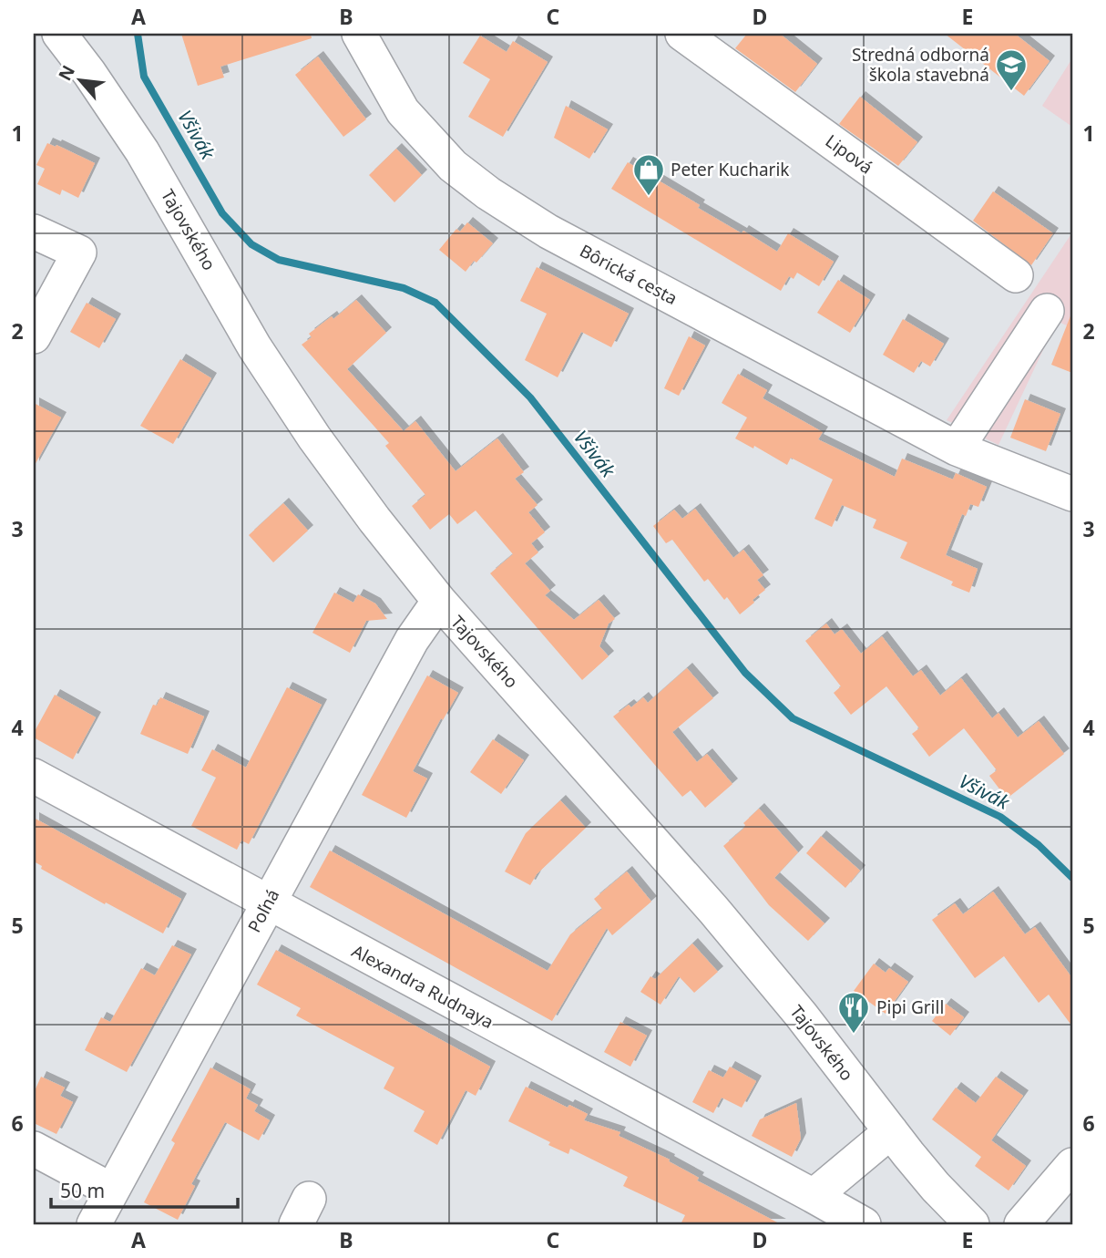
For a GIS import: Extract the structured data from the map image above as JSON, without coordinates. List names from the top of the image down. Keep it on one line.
{"streets":{"street":["Lipová","Tajovského","Bôrická cesta","Poľná","Alexandra Rudnaya"]},"crossings":[["Tajovského","Poľná"],["Poľná","Alexandra Rudnaya"]],"water":["Všivák"],"places":{"school or university":["Stredná odborná škola stavebná"],"shop":["Peter Kucharik"],"restaurant":["Pipi Grill"]},"scale_bar":"50 m","north":"top left","grid":{"columns":["A","B","C","D","E"],"rows":["1","2","3","4","5","6"]}}
